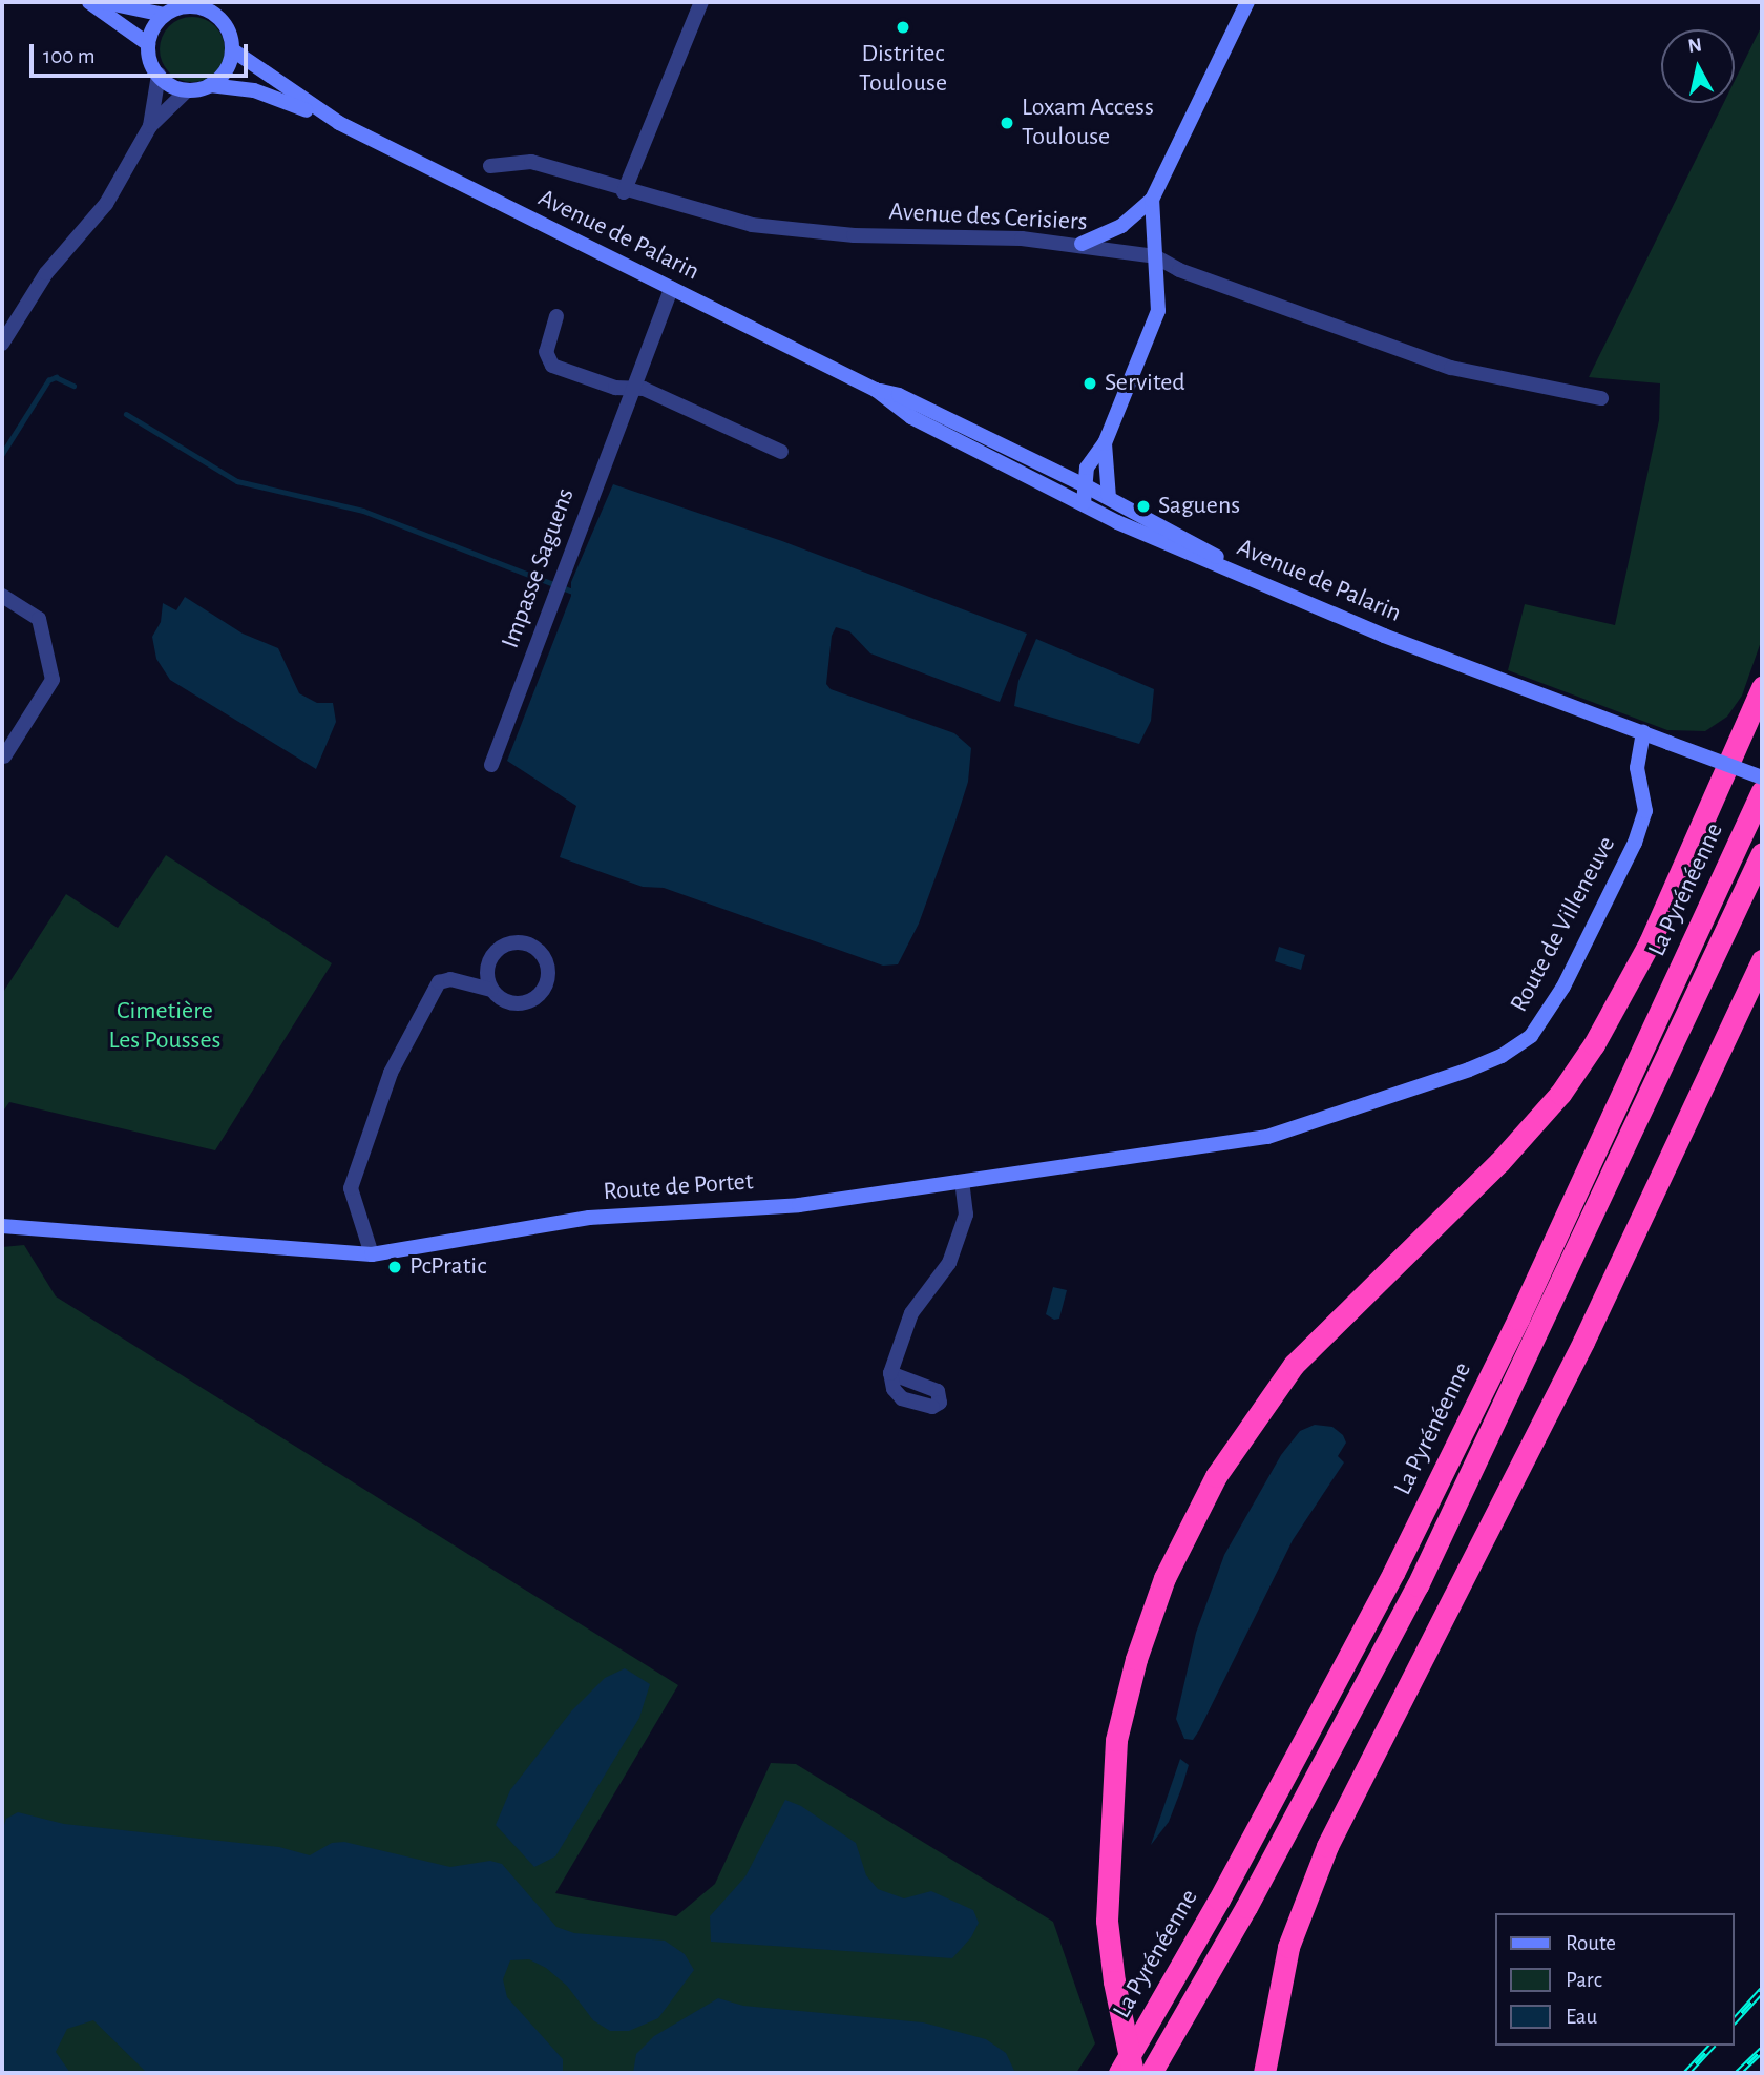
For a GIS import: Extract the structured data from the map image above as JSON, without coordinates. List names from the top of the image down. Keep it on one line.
{"streets":{"highway":["La Pyrénéenne"],"main road":["Avenue de Palarin","Route de Villeneuve","Route de Portet"],"street":["Avenue des Cerisiers","Impasse Saguens"]},"crossings":[["Avenue de Palarin","Impasse Saguens"],["Avenue de Palarin","Route de Villeneuve"],["Route de Villeneuve","Route de Portet"]],"parks":["Cimetière Les Pousses"],"places":["Distritec Toulouse","Loxam Access Toulouse","Servited","Saguens","PcPratic"],"legend":["Route","Parc","Eau"],"scale_bar":"100 m","north":"top"}
